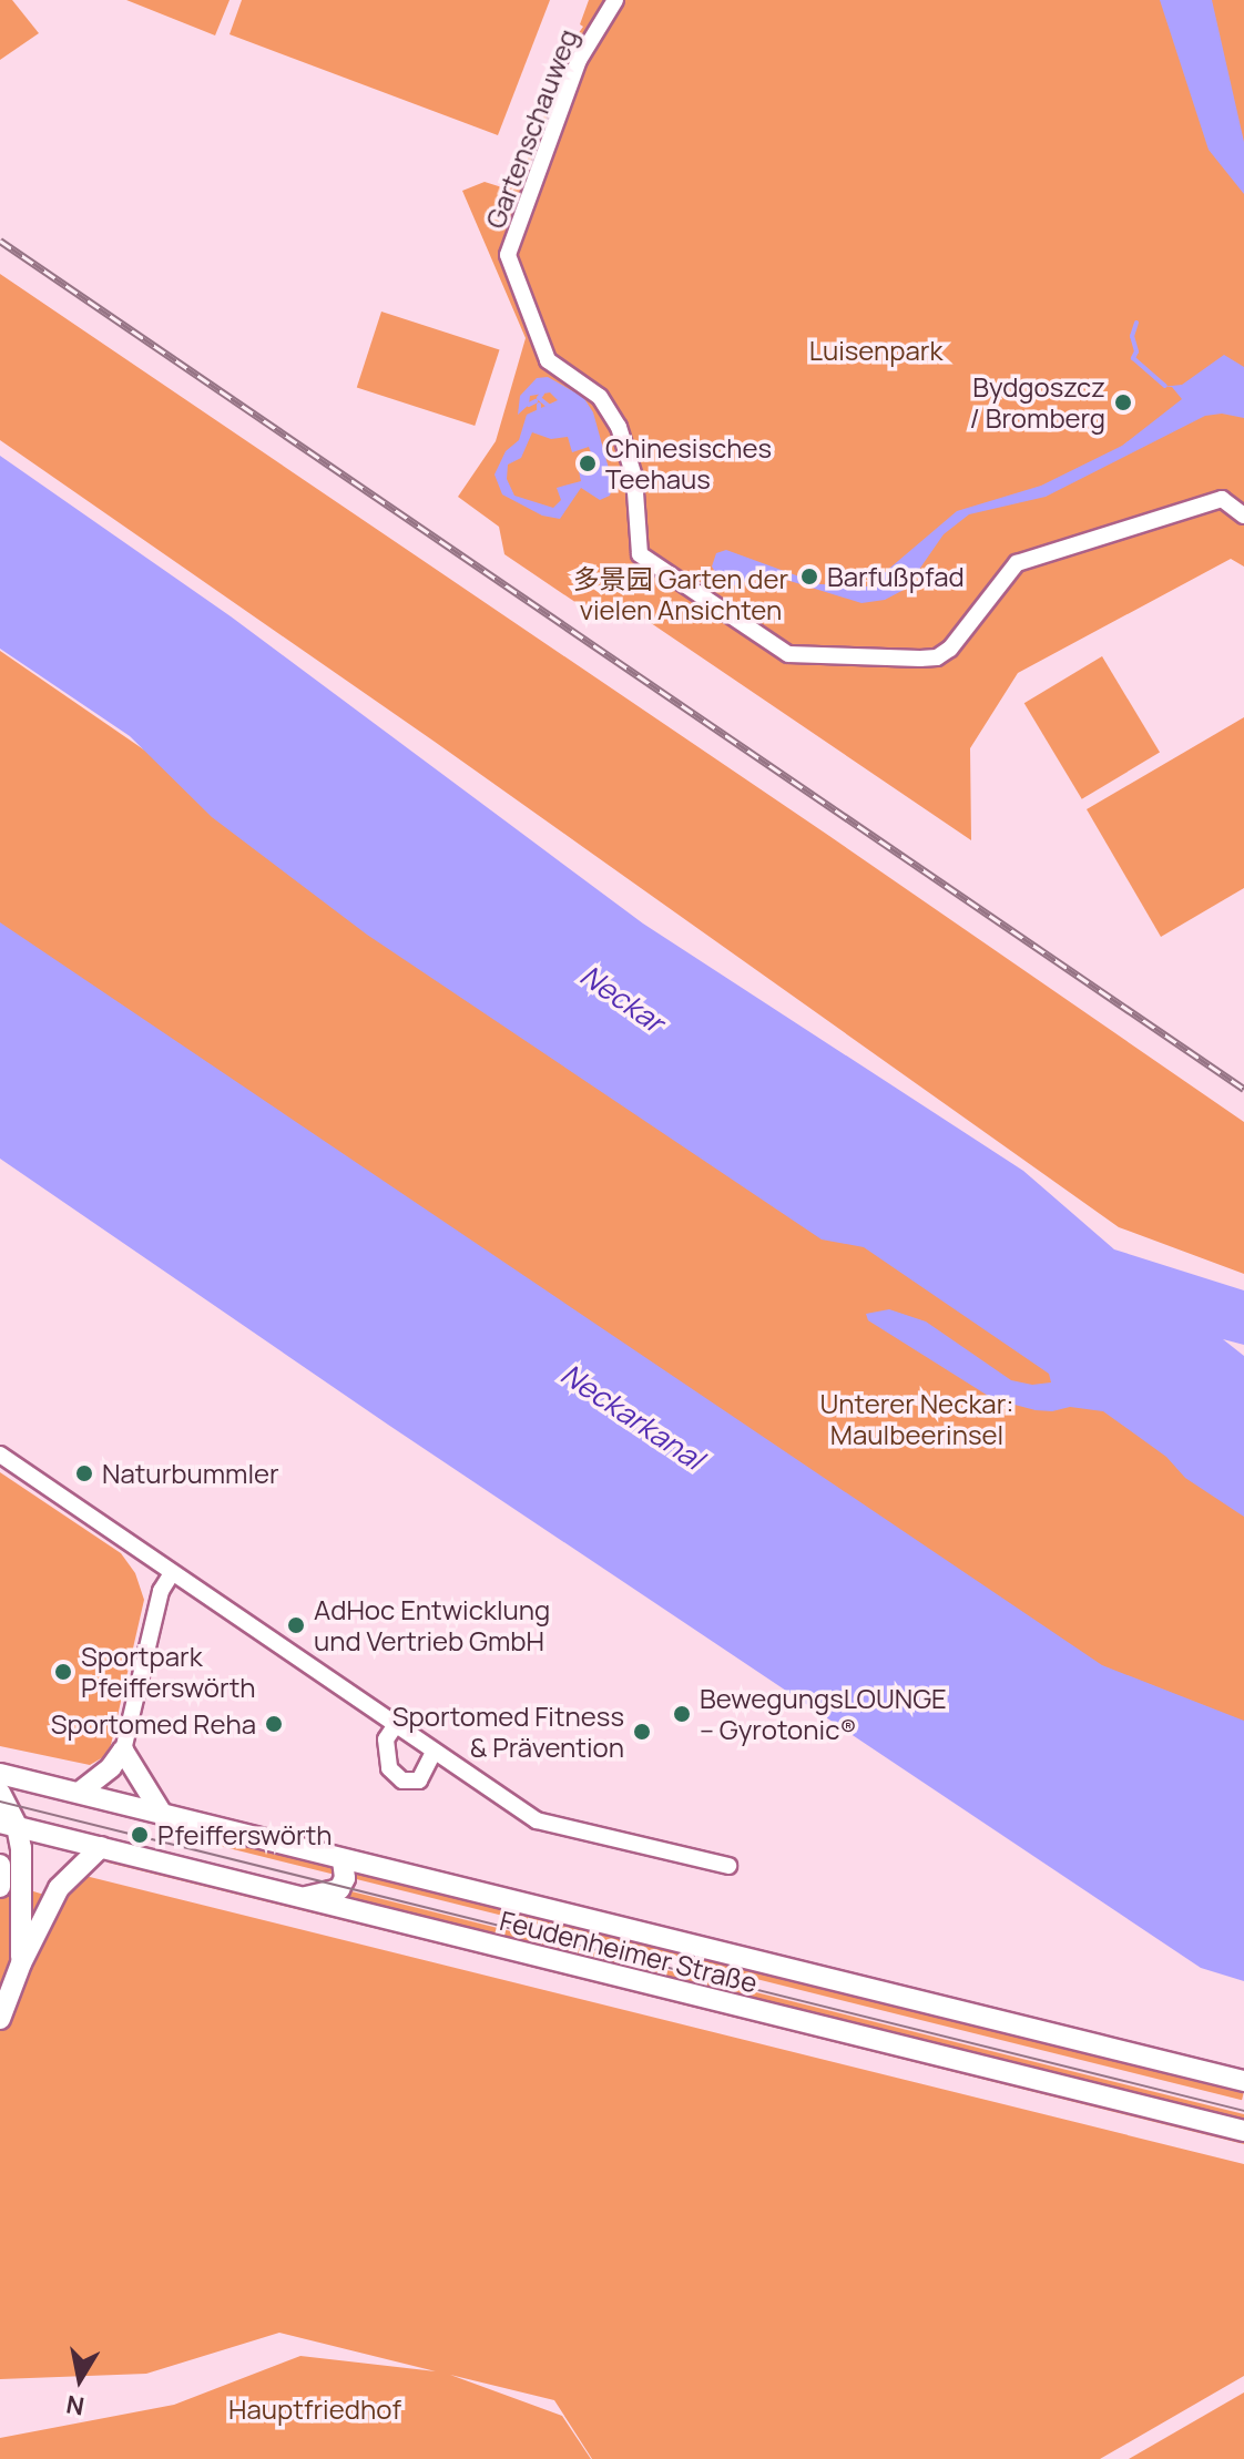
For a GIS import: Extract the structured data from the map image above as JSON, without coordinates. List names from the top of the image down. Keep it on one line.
{"streets":{"main road":["Feudenheimer Straße"],"street":["Gartenschauweg"]},"water":["Neckar","Neckarkanal"],"parks":["Luisenpark","多景园 Garten der vielen Ansichten","Unterer Neckar: Maulbeerinsel","Hauptfriedhof"],"places":["Bydgoszcz / Bromberg","Chinesisches Teehaus","Barfußpfad","Naturbummler","AdHoc Entwicklung und Vertrieb GmbH","Sportpark Pfeifferswörth","BewegungsLOUNGE – Gyrotonic®","Sportomed Reha","Sportomed Fitness & Prävention","Pfeifferswörth"],"north":"bottom"}
